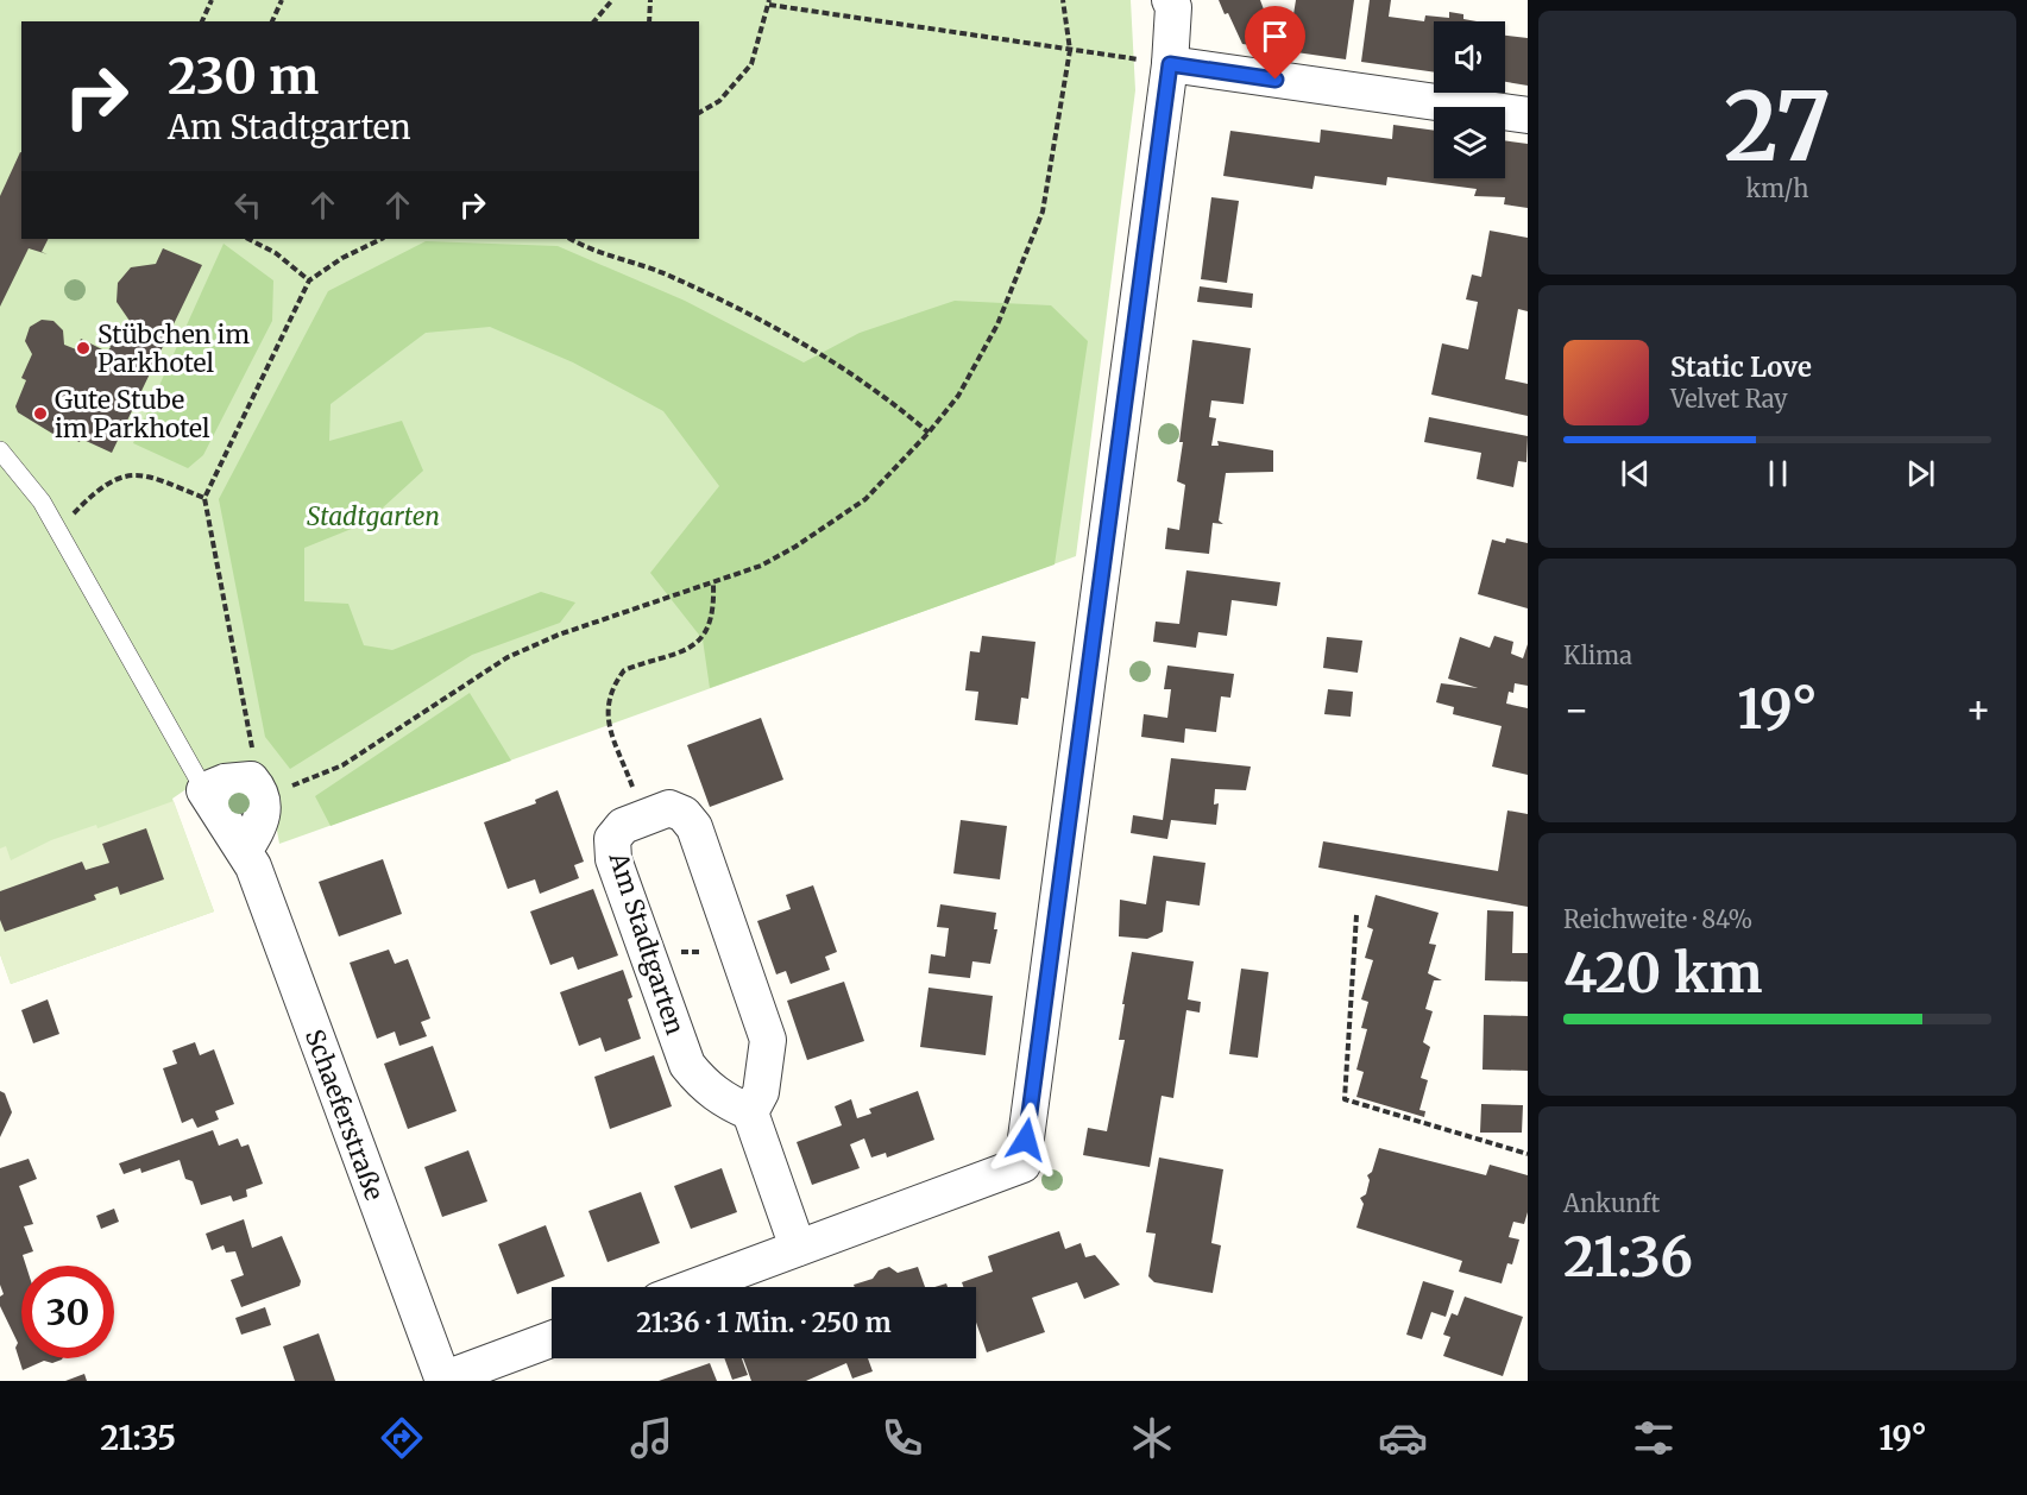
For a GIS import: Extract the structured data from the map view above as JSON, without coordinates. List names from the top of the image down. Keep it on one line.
{"streets":{"street":["Am Stadtgarten","Schaeferstraße"]},"parks":["Stadtgarten"],"places":["Stübchen im Parkhotel","Gute Stube im Parkhotel"],"page":{"tile":[["27","km/h"],"Klima",["Reichweite · 84%","420 km"],["Ankunft","21:36"]],"turn":["230 m","Am Stadtgarten"],"song":["Static Love","Velvet Ray"],"heat":["−","19°","+"],"limit":"30","trip":"21:36 · 1 Min. · 250 m","tabs":["21:35","19°"]}}
